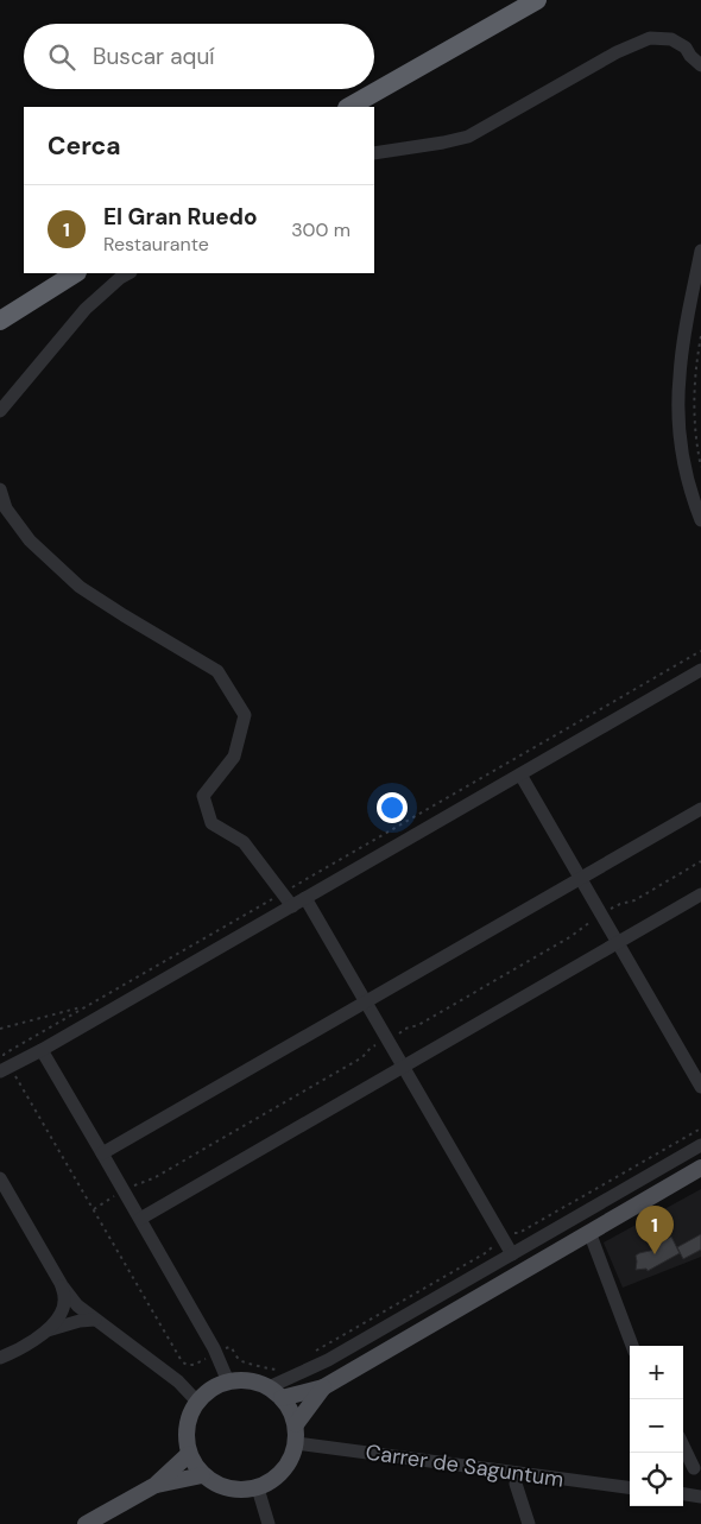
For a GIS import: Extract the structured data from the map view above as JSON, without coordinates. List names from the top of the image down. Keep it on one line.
{"streets":{"street":["Carrer de Saguntum"]},"page":{"search":"Buscar aquí","heading":"Cerca","list":[{"mark":"1","name":"El Gran Ruedo","note":"Restaurante","value":"300 m"}],"pins":"1","map_buttons":["+","−"]}}
